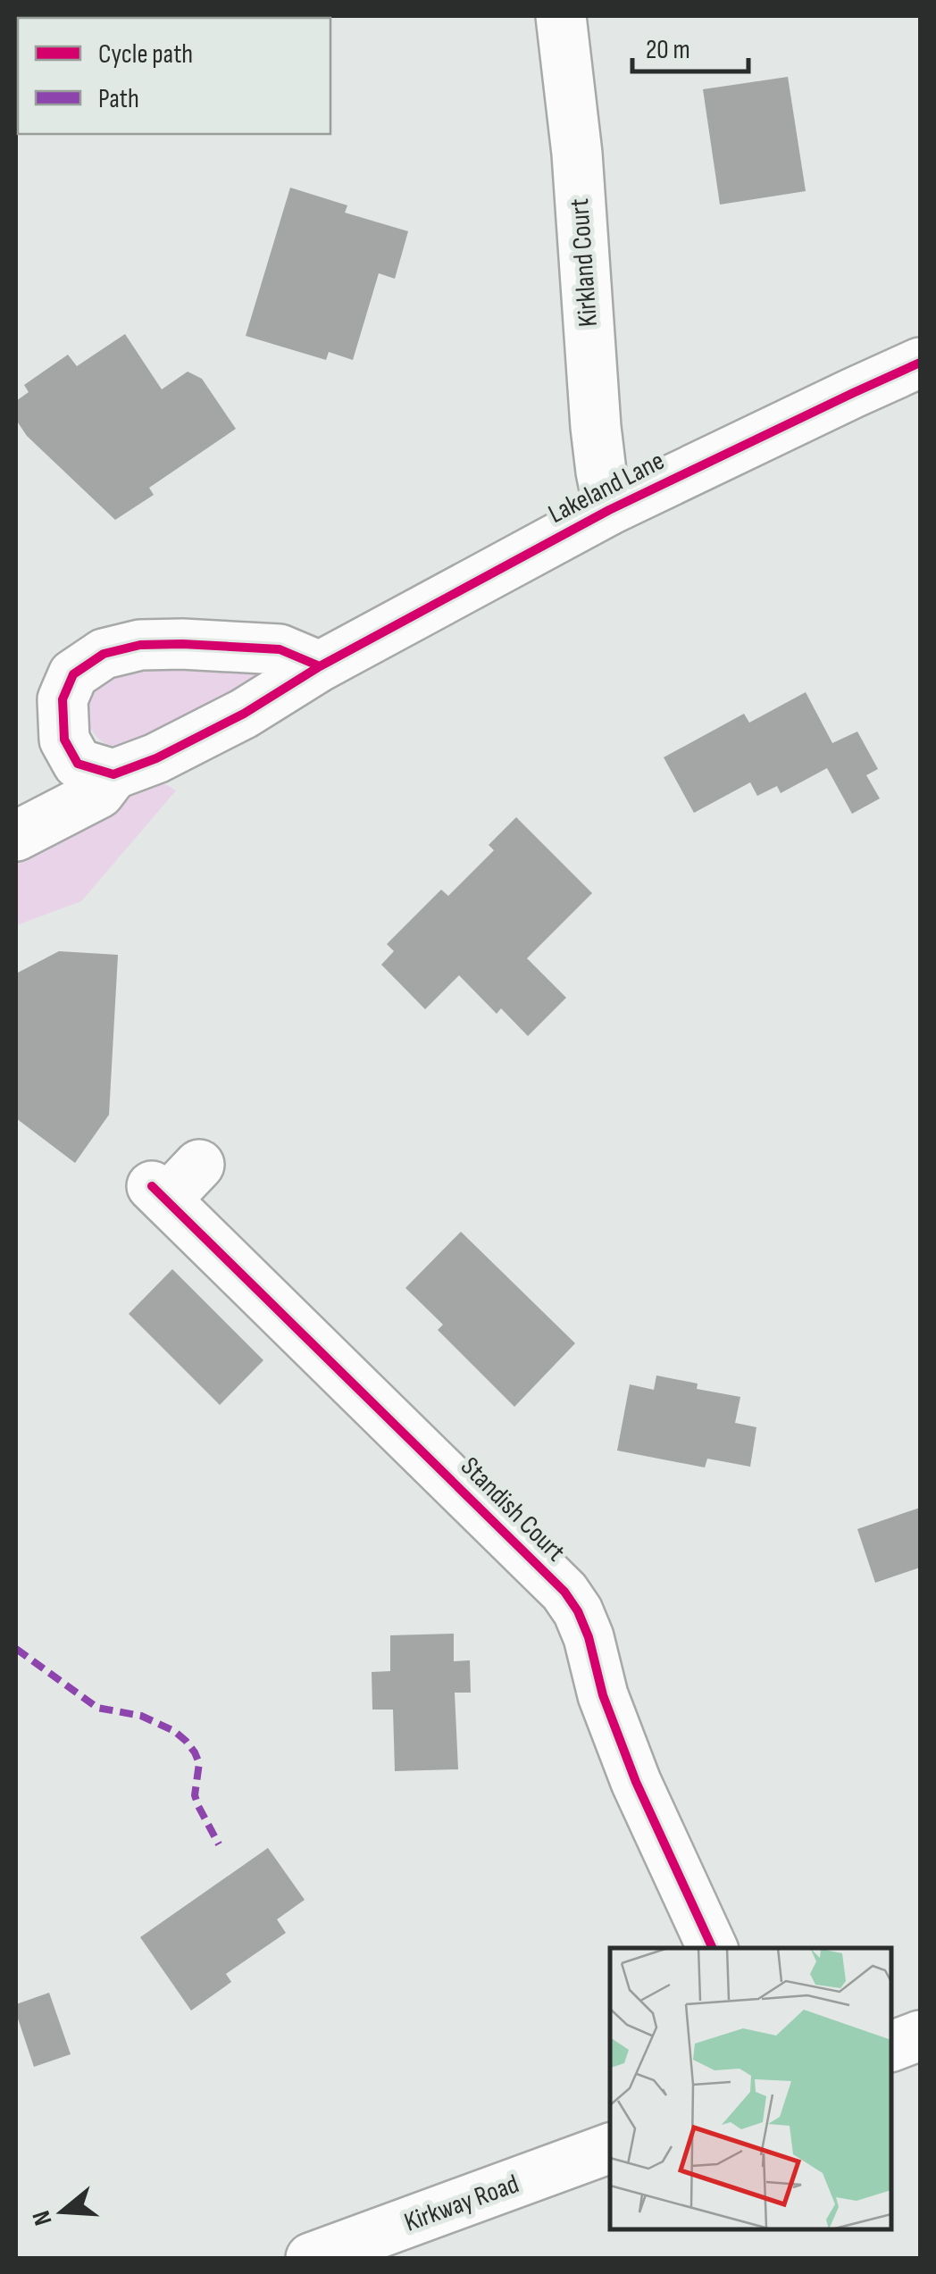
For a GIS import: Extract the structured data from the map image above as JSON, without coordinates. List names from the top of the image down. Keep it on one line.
{"streets":{"street":["Kirkland Court","Lakeland Lane","Standish Court","Kirkway Road"]},"crossings":[["Kirkland Court","Lakeland Lane"]],"legend":["Cycle path","Path"],"scale_bar":"20 m","north":"left"}
